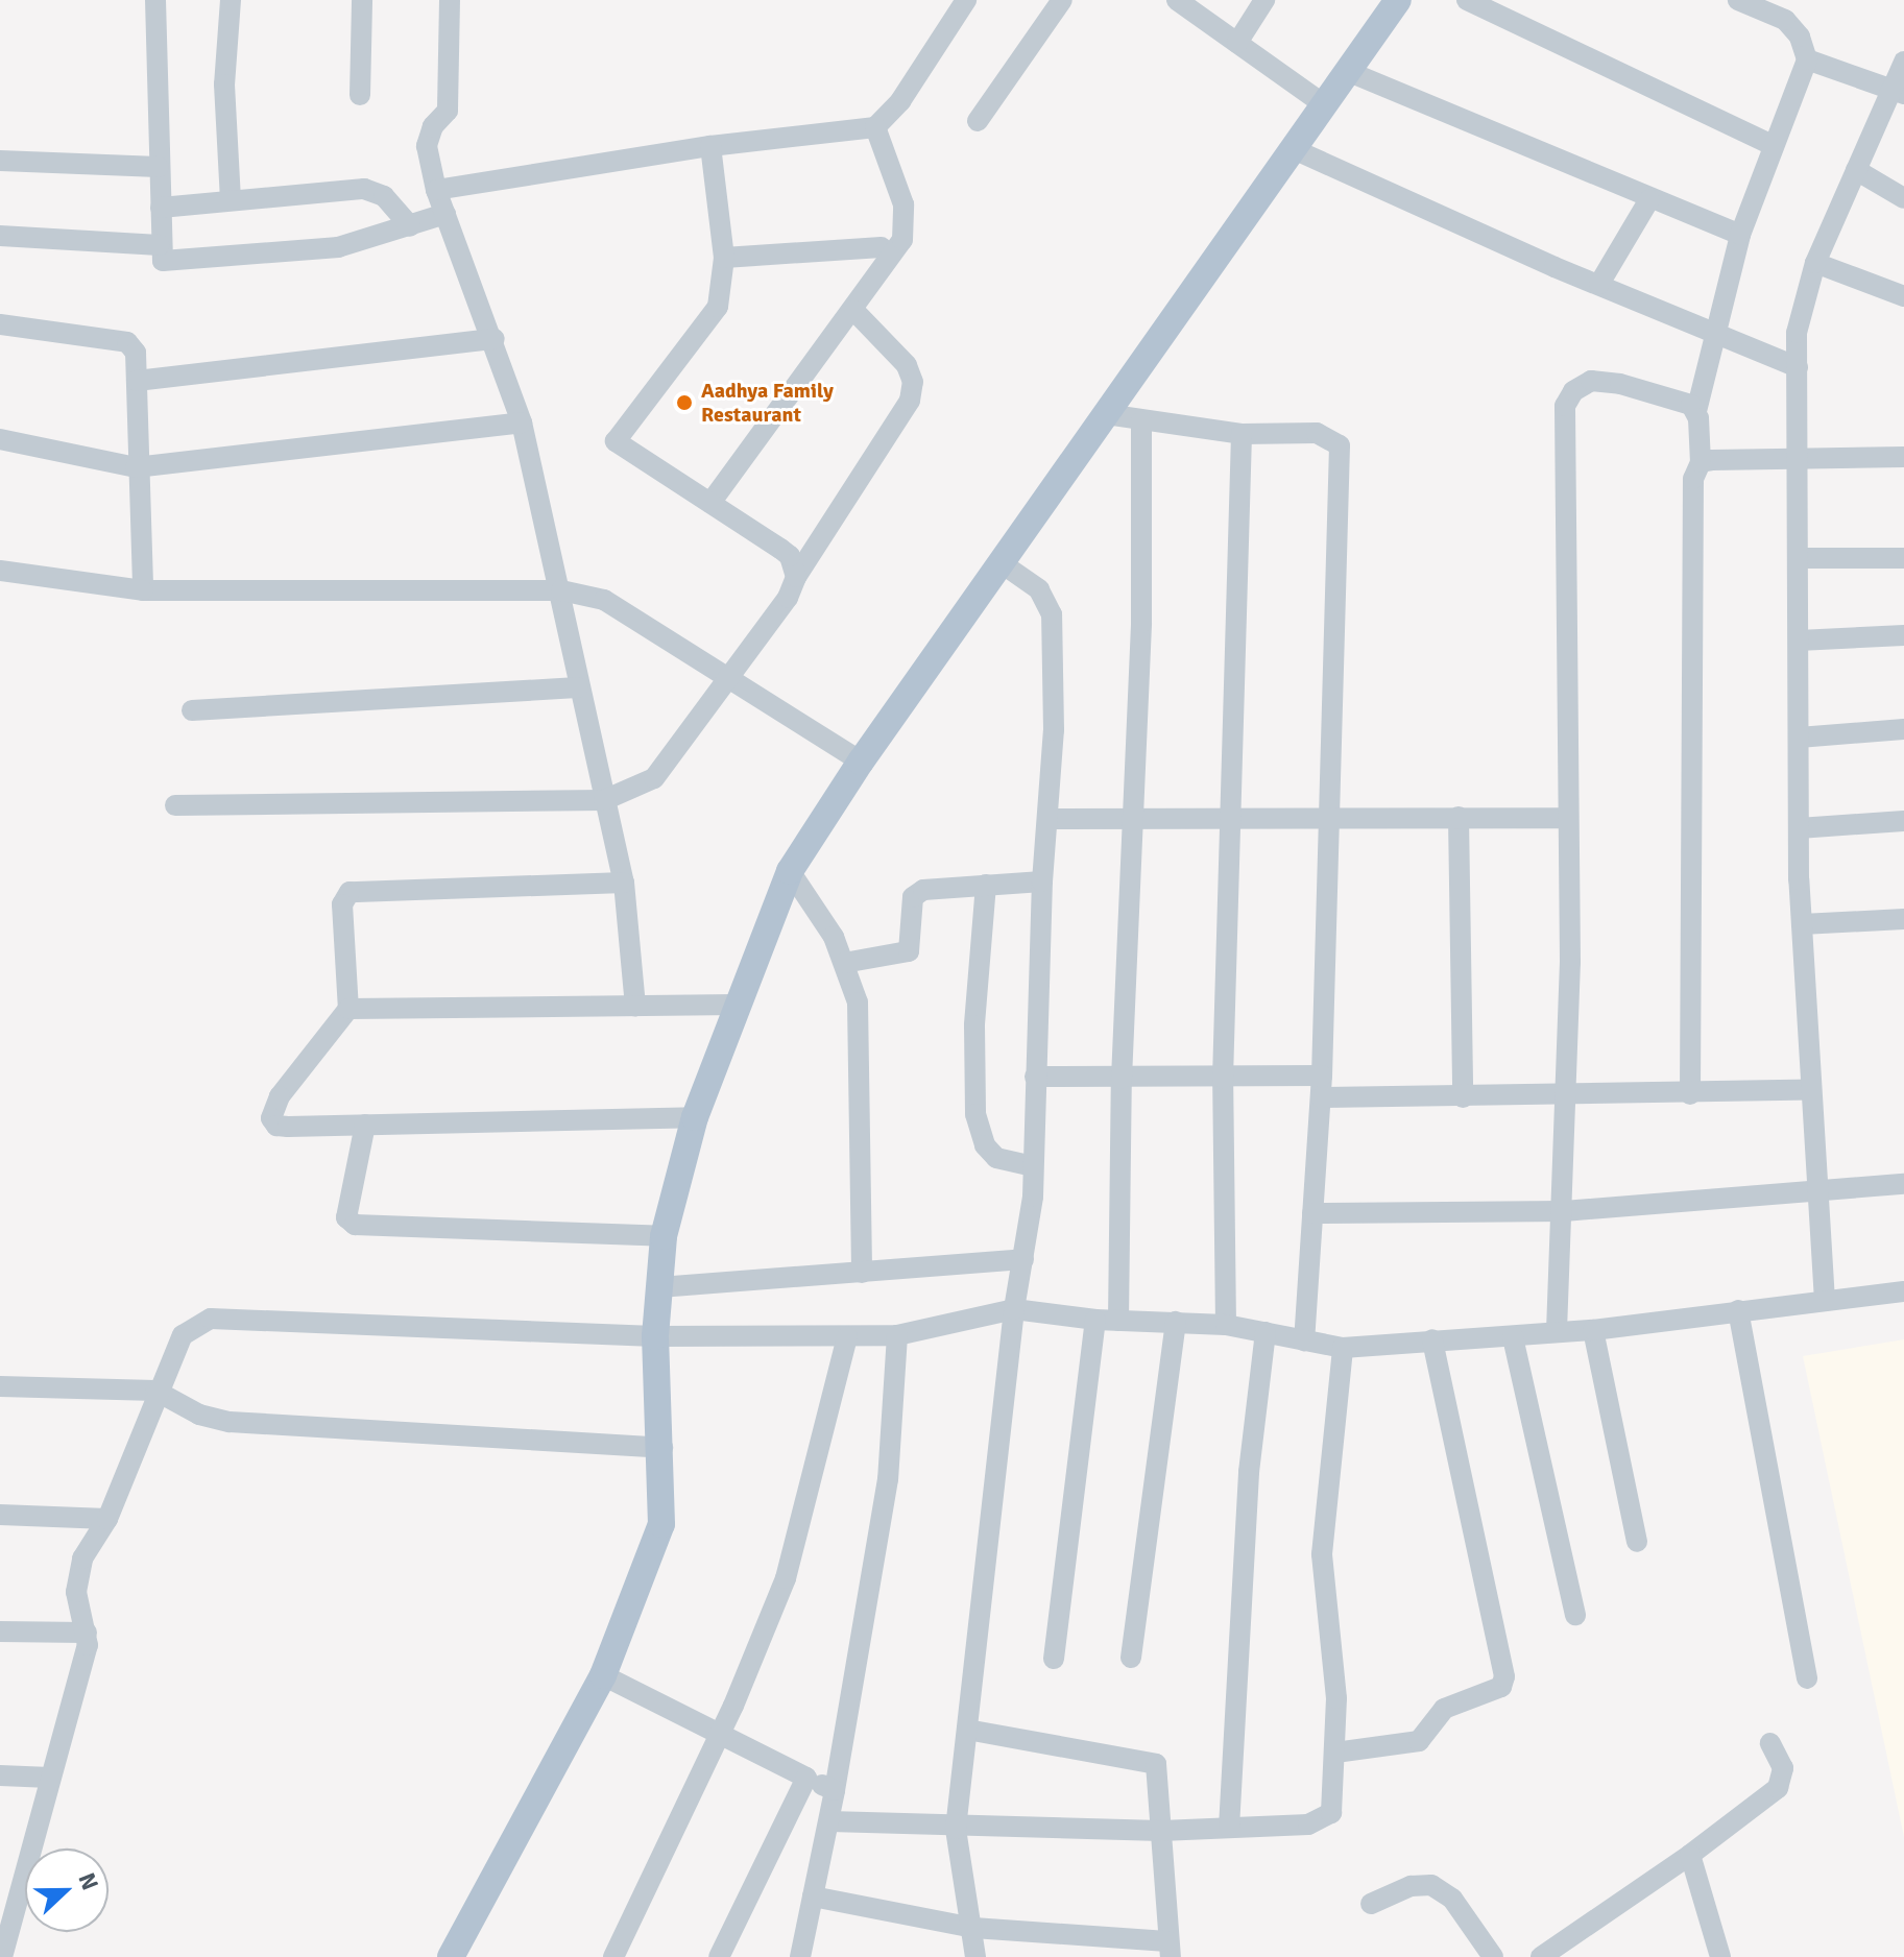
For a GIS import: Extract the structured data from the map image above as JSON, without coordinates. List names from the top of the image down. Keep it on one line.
{"places":["Aadhya Family Restaurant"],"north":"right"}
